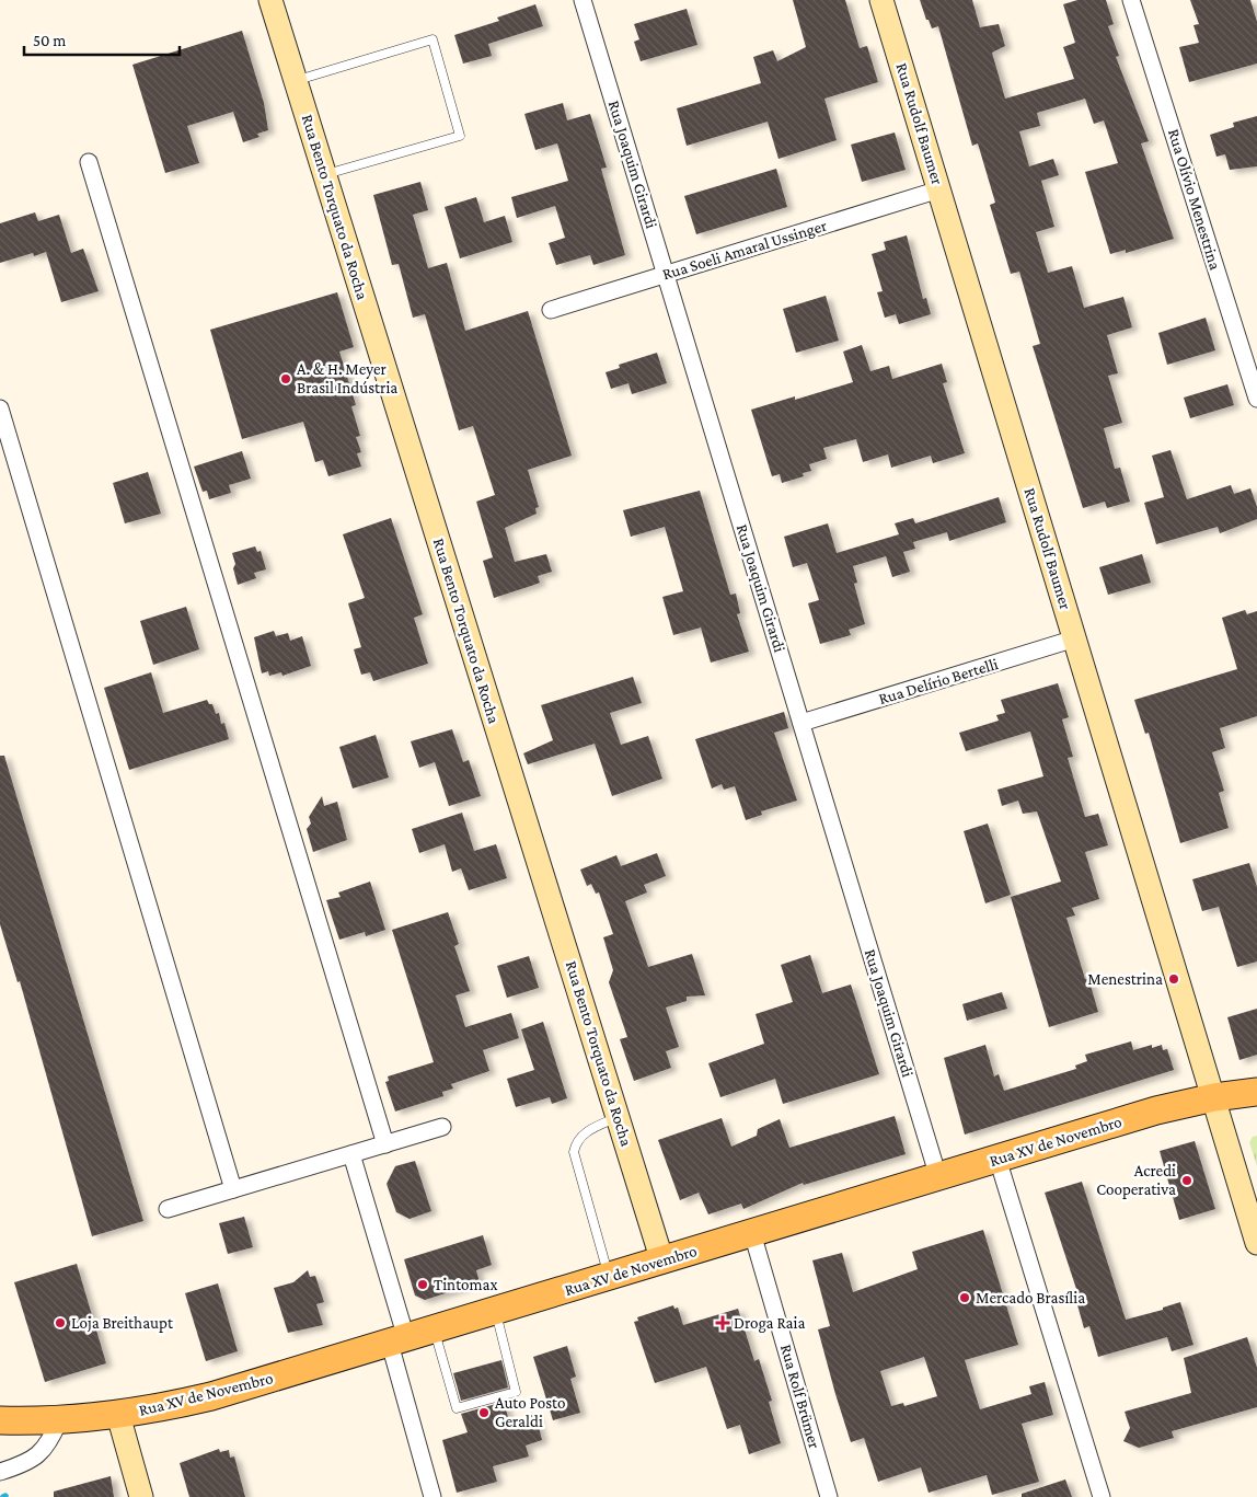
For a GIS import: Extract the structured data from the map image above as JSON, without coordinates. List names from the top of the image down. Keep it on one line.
{"streets":{"main road":["Rua XV de Novembro"],"street":["Rua Rudolf Baumer","Rua Joaquim Girardi","Rua Olívio Menestrina","Rua Bento Torquato da Rocha","Rua Soeli Amaral Ussinger","Rua Delírio Bertelli","Rua Rolf Brümer"]},"crossings":[["Rua Rudolf Baumer","Rua Soeli Amaral Ussinger"],["Rua Rudolf Baumer","Rua Delírio Bertelli"],["Rua Rudolf Baumer","Rua XV de Novembro"],["Rua Joaquim Girardi","Rua Soeli Amaral Ussinger"],["Rua Joaquim Girardi","Rua Delírio Bertelli"],["Rua Joaquim Girardi","Rua XV de Novembro"],["Rua Bento Torquato da Rocha","Rua XV de Novembro"],["Rua XV de Novembro","Rua Rolf Brümer"]],"places":{"other":["A. & H. Meyer Brasil Indústria","Menestrina","Acredi Cooperativa","Tintomax","Mercado Brasília","Loja Breithaupt","Auto Posto Geraldi"],"health":["Droga Raia"]},"scale_bar":"50 m"}
